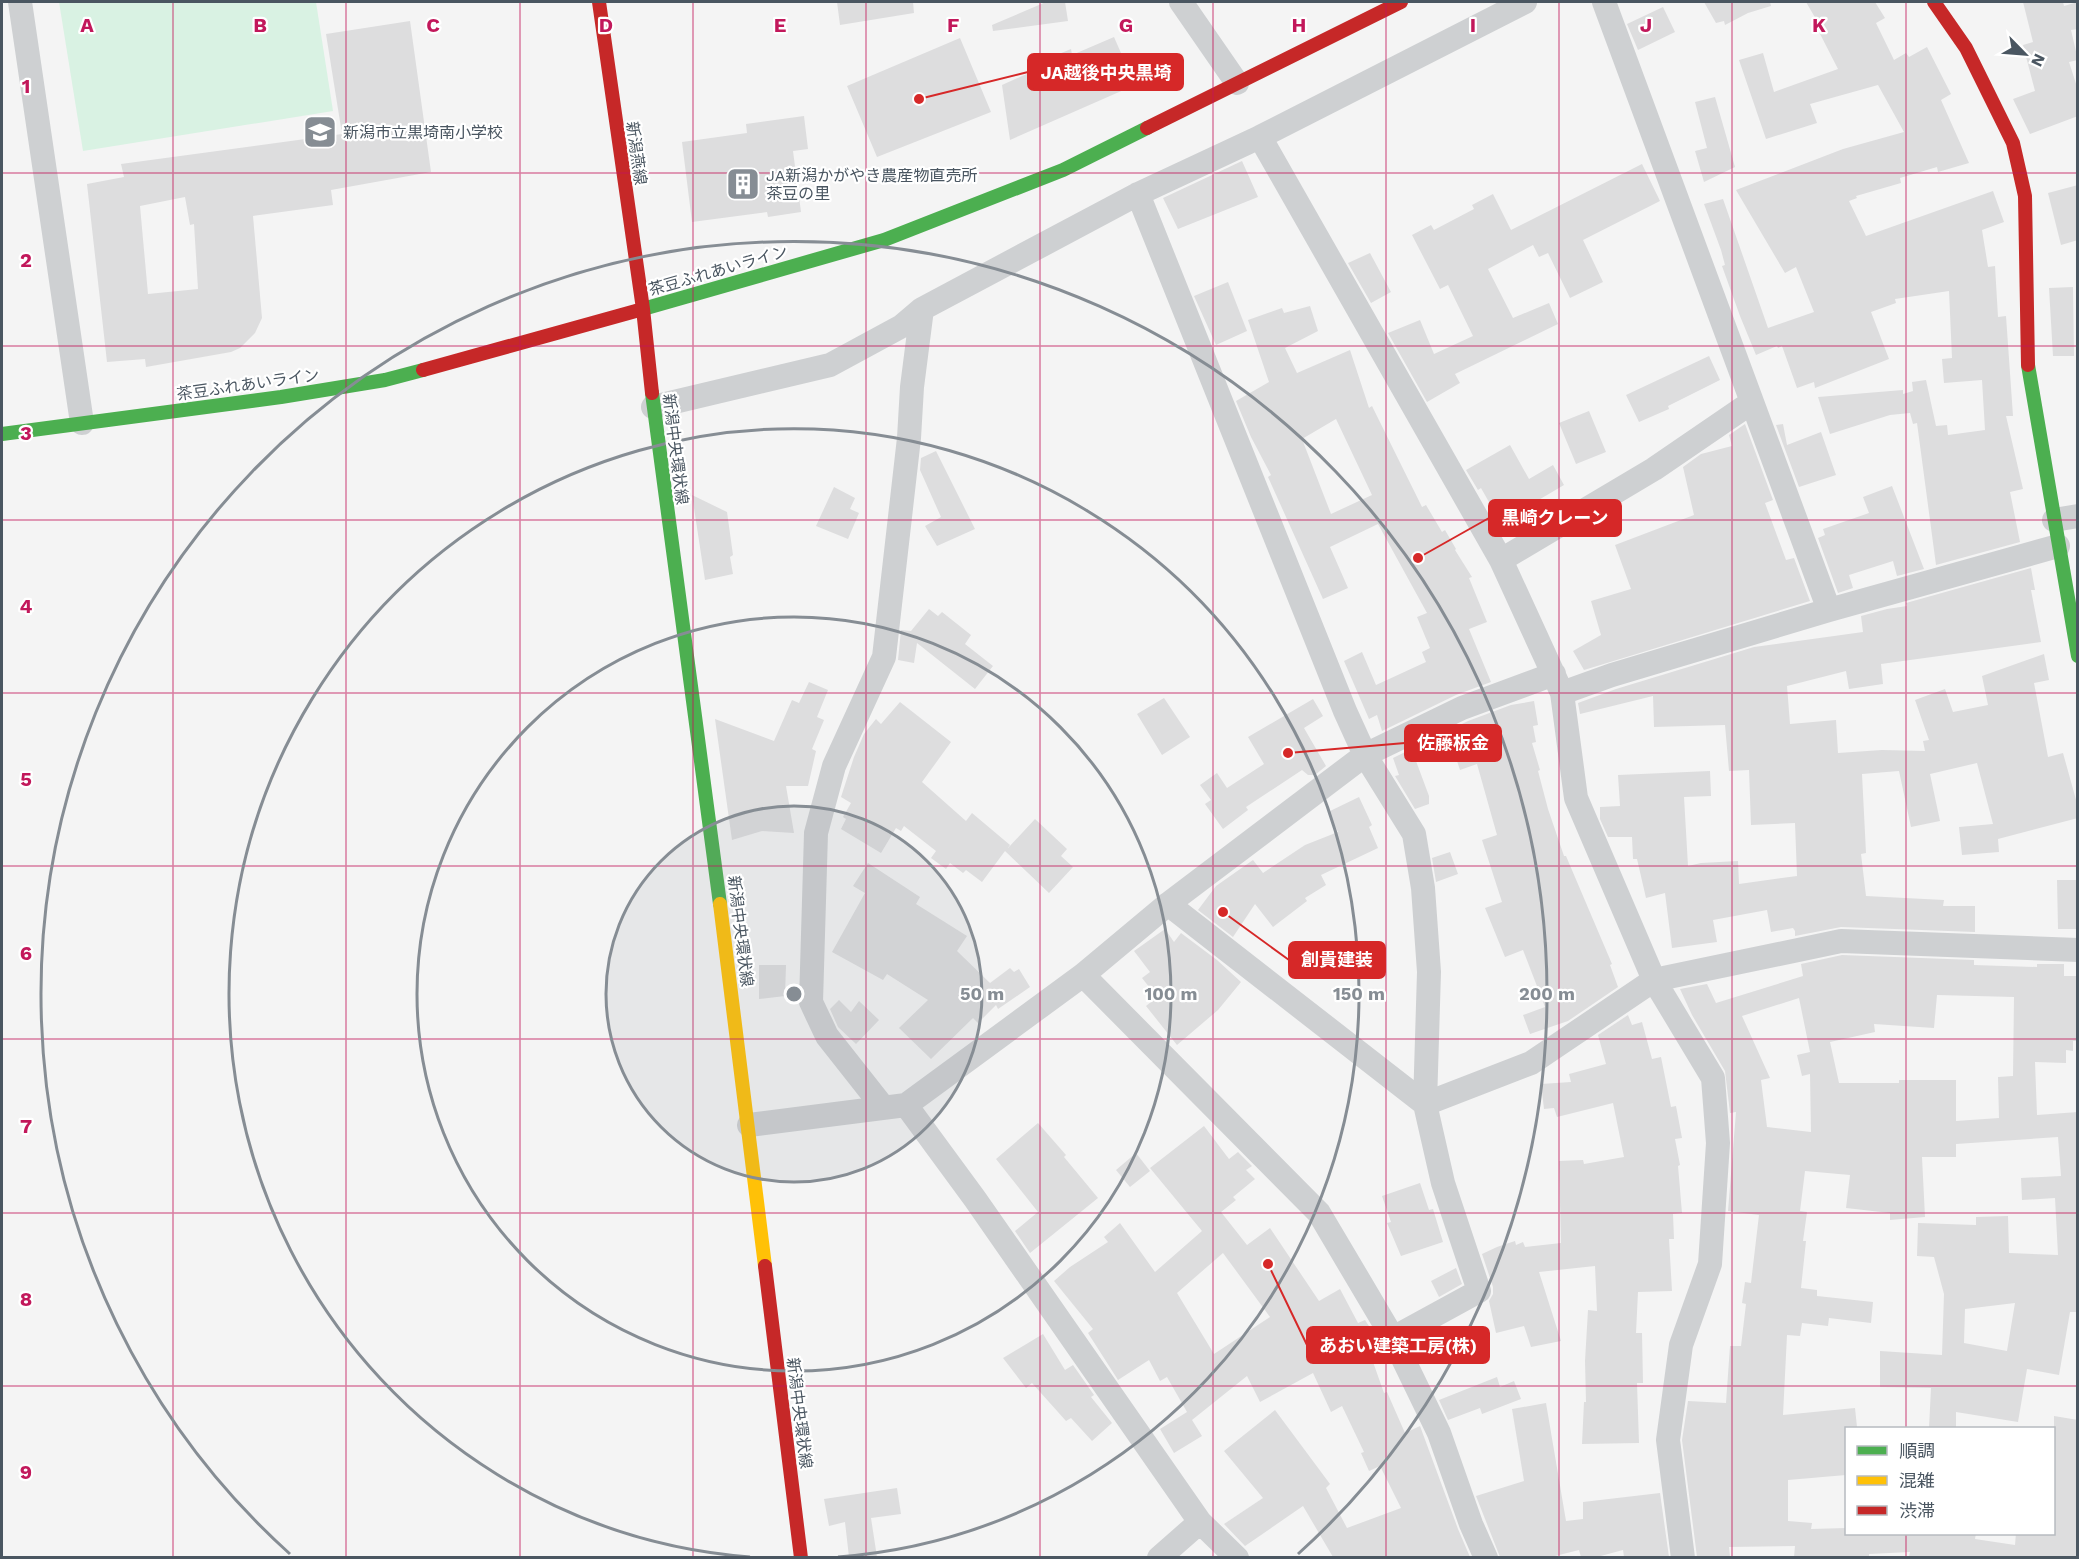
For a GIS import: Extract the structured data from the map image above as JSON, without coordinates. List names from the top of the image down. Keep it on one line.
{"streets":{"main road":["新潟燕線","茶豆ふれあいライン","新潟中央環状線"]},"crossings":[["新潟燕線","茶豆ふれあいライン"],["新潟燕線","新潟中央環状線"],["茶豆ふれあいライン","新潟中央環状線"]],"places":{"other":["JA越後中央黒埼","黒崎クレーン","佐藤板金","創貴建装","あおい建築工房(株)"],"school or university":["新潟市立黒埼南小学校"],"building":["JA新潟かがやき農産物直売所 茶豆の里"]},"legend":["順調","混雑","渋滞"],"north":"bottom right","grid":{"columns":["A","B","C","D","E","F","G","H","I","J","K"],"rows":["1","2","3","4","5","6","7","8","9"]},"rings":["50 m","100 m","150 m","200 m"]}
